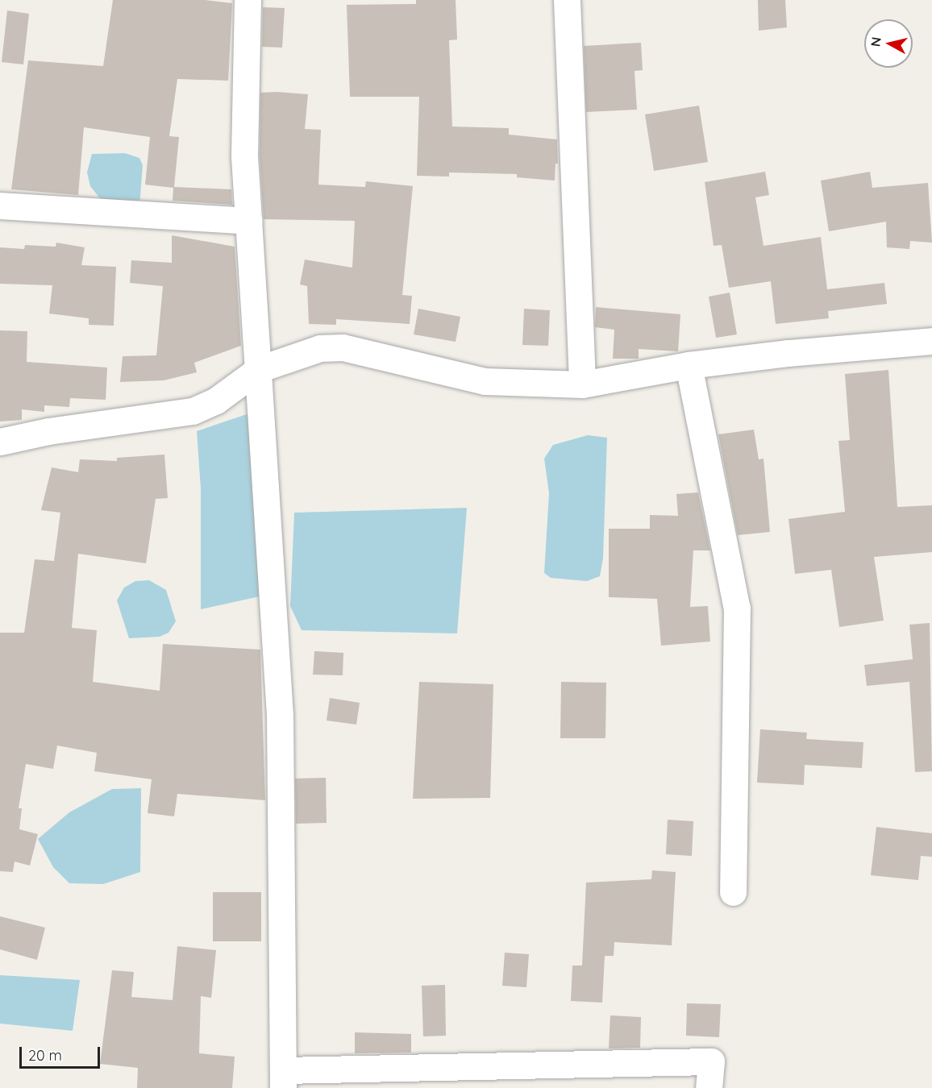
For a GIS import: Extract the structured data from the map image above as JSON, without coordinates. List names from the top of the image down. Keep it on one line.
{"scale_bar":"20 m","north":"left"}
